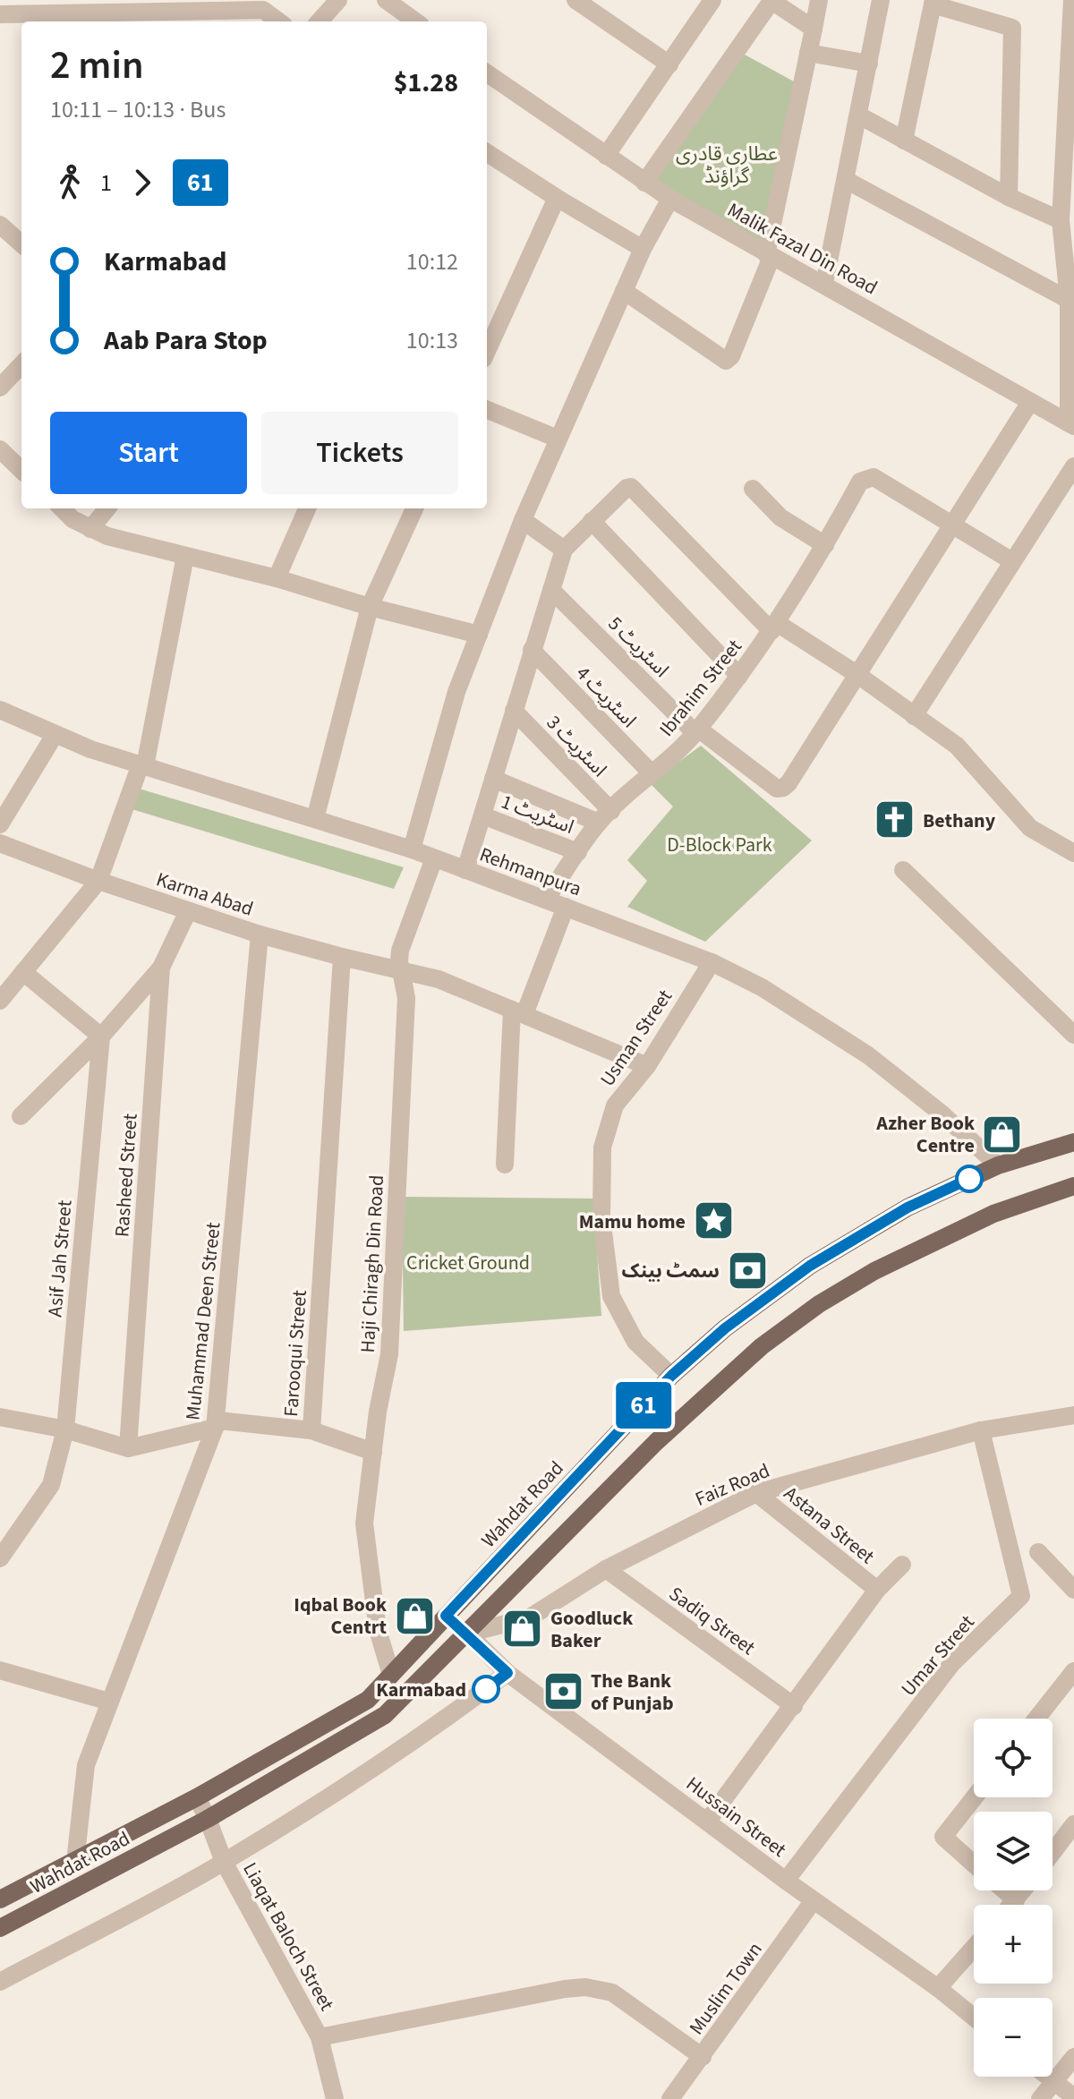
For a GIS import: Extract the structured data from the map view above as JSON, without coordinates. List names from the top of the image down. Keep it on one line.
{"streets":{"main road":["Wahdat Road"],"street":["Malik Fazal Din Road","اسٹریٹ 5","Ibrahim Street","اسٹریٹ 4","اسٹریٹ 3","اسٹریٹ 1","Rehmanpura","Karma Abad","Usman Street","Rasheed Street","Asif Jah Street","Haji Chiragh Din Road","Muhammad Deen Street","Farooqui Street","Faiz Road","Astana Street","Sadiq Street","Umar Street","Hussain Street","Liaqat Baloch Street","Muslim Town"]},"crossings":[["اسٹریٹ 5","Ibrahim Street"],["Ibrahim Street","اسٹریٹ 4"],["Ibrahim Street","اسٹریٹ 3"],["Ibrahim Street","اسٹریٹ 1"],["Ibrahim Street","Rehmanpura"],["Rehmanpura","Usman Street"],["Rehmanpura","Haji Chiragh Din Road"],["Rehmanpura","Wahdat Road"],["Karma Abad","Usman Street"],["Karma Abad","Rasheed Street"],["Karma Abad","Haji Chiragh Din Road"],["Karma Abad","Muhammad Deen Street"],["Karma Abad","Farooqui Street"],["Usman Street","Wahdat Road"],["Rasheed Street","Farooqui Street"],["Haji Chiragh Din Road","Wahdat Road"],["Muhammad Deen Street","Farooqui Street"],["Muhammad Deen Street","Wahdat Road"],["Faiz Road","Wahdat Road"],["Faiz Road","Astana Street"],["Faiz Road","Sadiq Street"],["Faiz Road","Umar Street"],["Faiz Road","Hussain Street"],["Wahdat Road","Hussain Street"],["Wahdat Road","Liaqat Baloch Street"],["Umar Street","Hussain Street"],["Hussain Street","Muslim Town"]],"parks":["عطاری قادری گراؤنڈ","D-Block Park","Cricket Ground"],"places":{"church":["Bethany"],"shop":["Azher Book Centre","Iqbal Book Centrt","Goodluck Baker"],"place":["Mamu home"],"bank":["سمٹ بینک","The Bank of Punjab"],"other":["Karmabad"]},"lines":["bus line 61"],"page":{"on_map":"61","heading":["2 min","10:11 – 10:13 · Bus","$1.28"],"legs":["1","61"],"list":[{"name":"Karmabad","value":"10:12"},{"name":"Aab Para Stop","value":"10:13"}],"buttons":["Start","Tickets"],"map_buttons":["+","−"]}}
